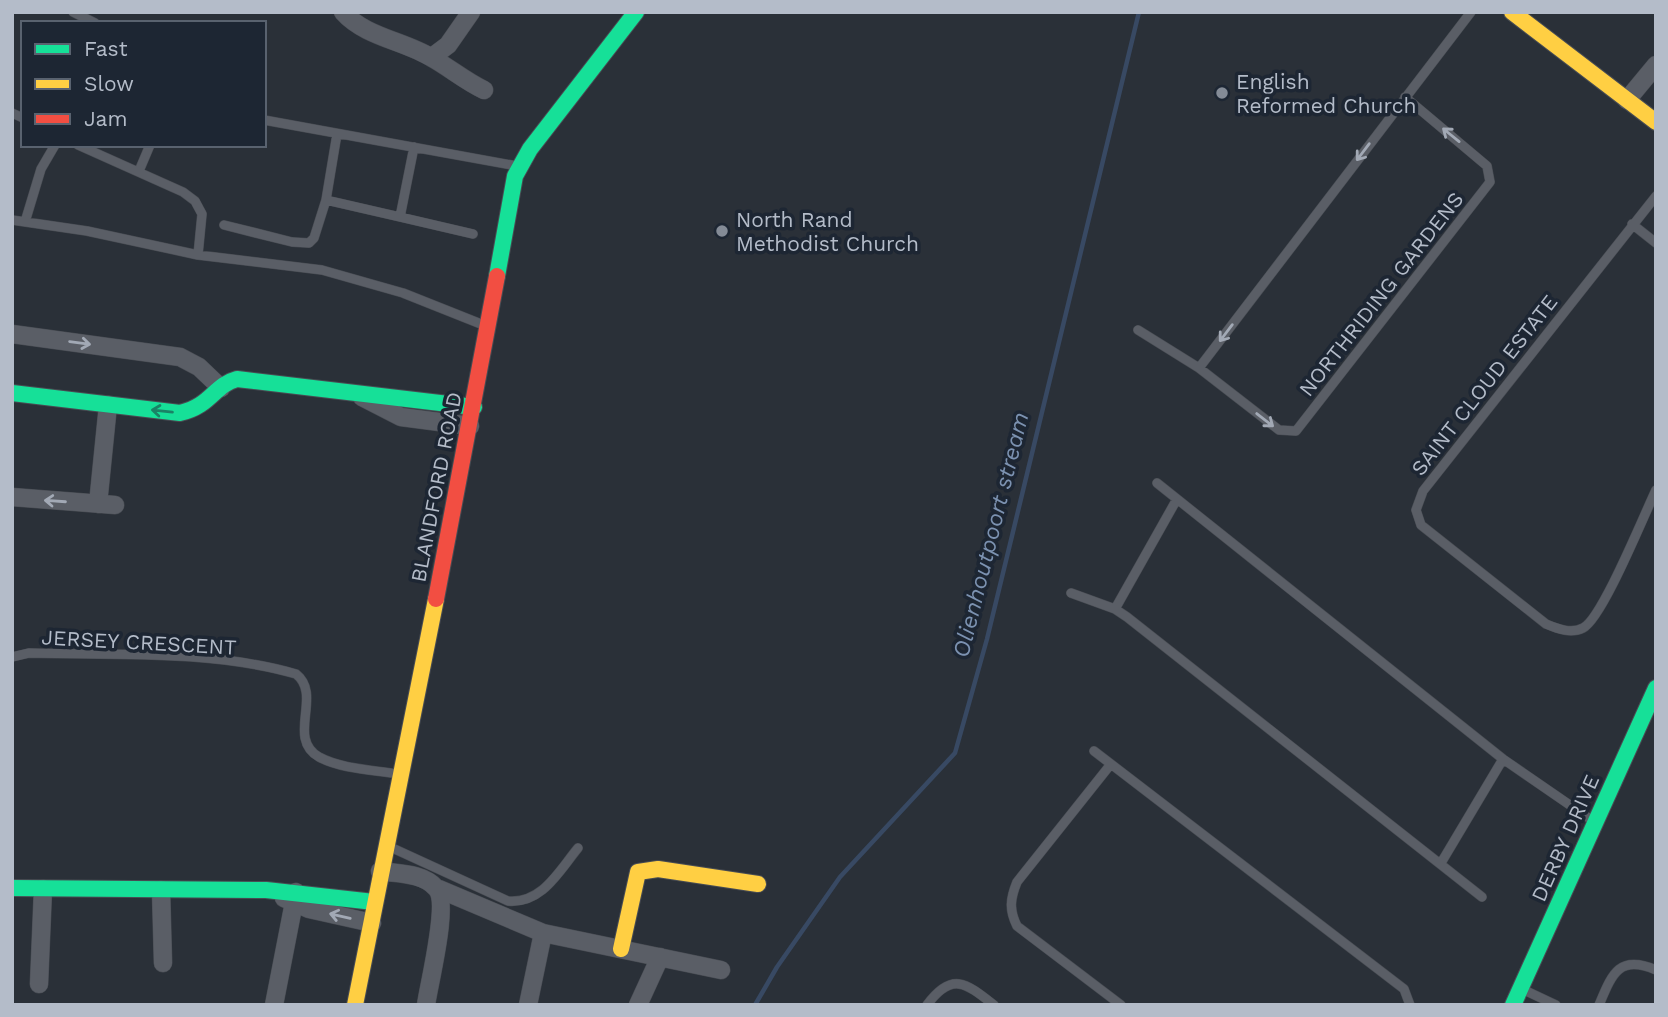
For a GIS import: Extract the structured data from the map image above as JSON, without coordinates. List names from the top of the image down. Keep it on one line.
{"streets":{"street":["BLANDFORD ROAD","DERBY DRIVE"],"lane":["NORTHRIDING GARDENS","SAINT CLOUD ESTATE","JERSEY CRESCENT"]},"crossings":[["BLANDFORD ROAD","JERSEY CRESCENT"]],"water":["Olienhoutpoort stream"],"places":["English Reformed Church","North Rand Methodist Church"],"legend":["Fast","Slow","Jam"]}
